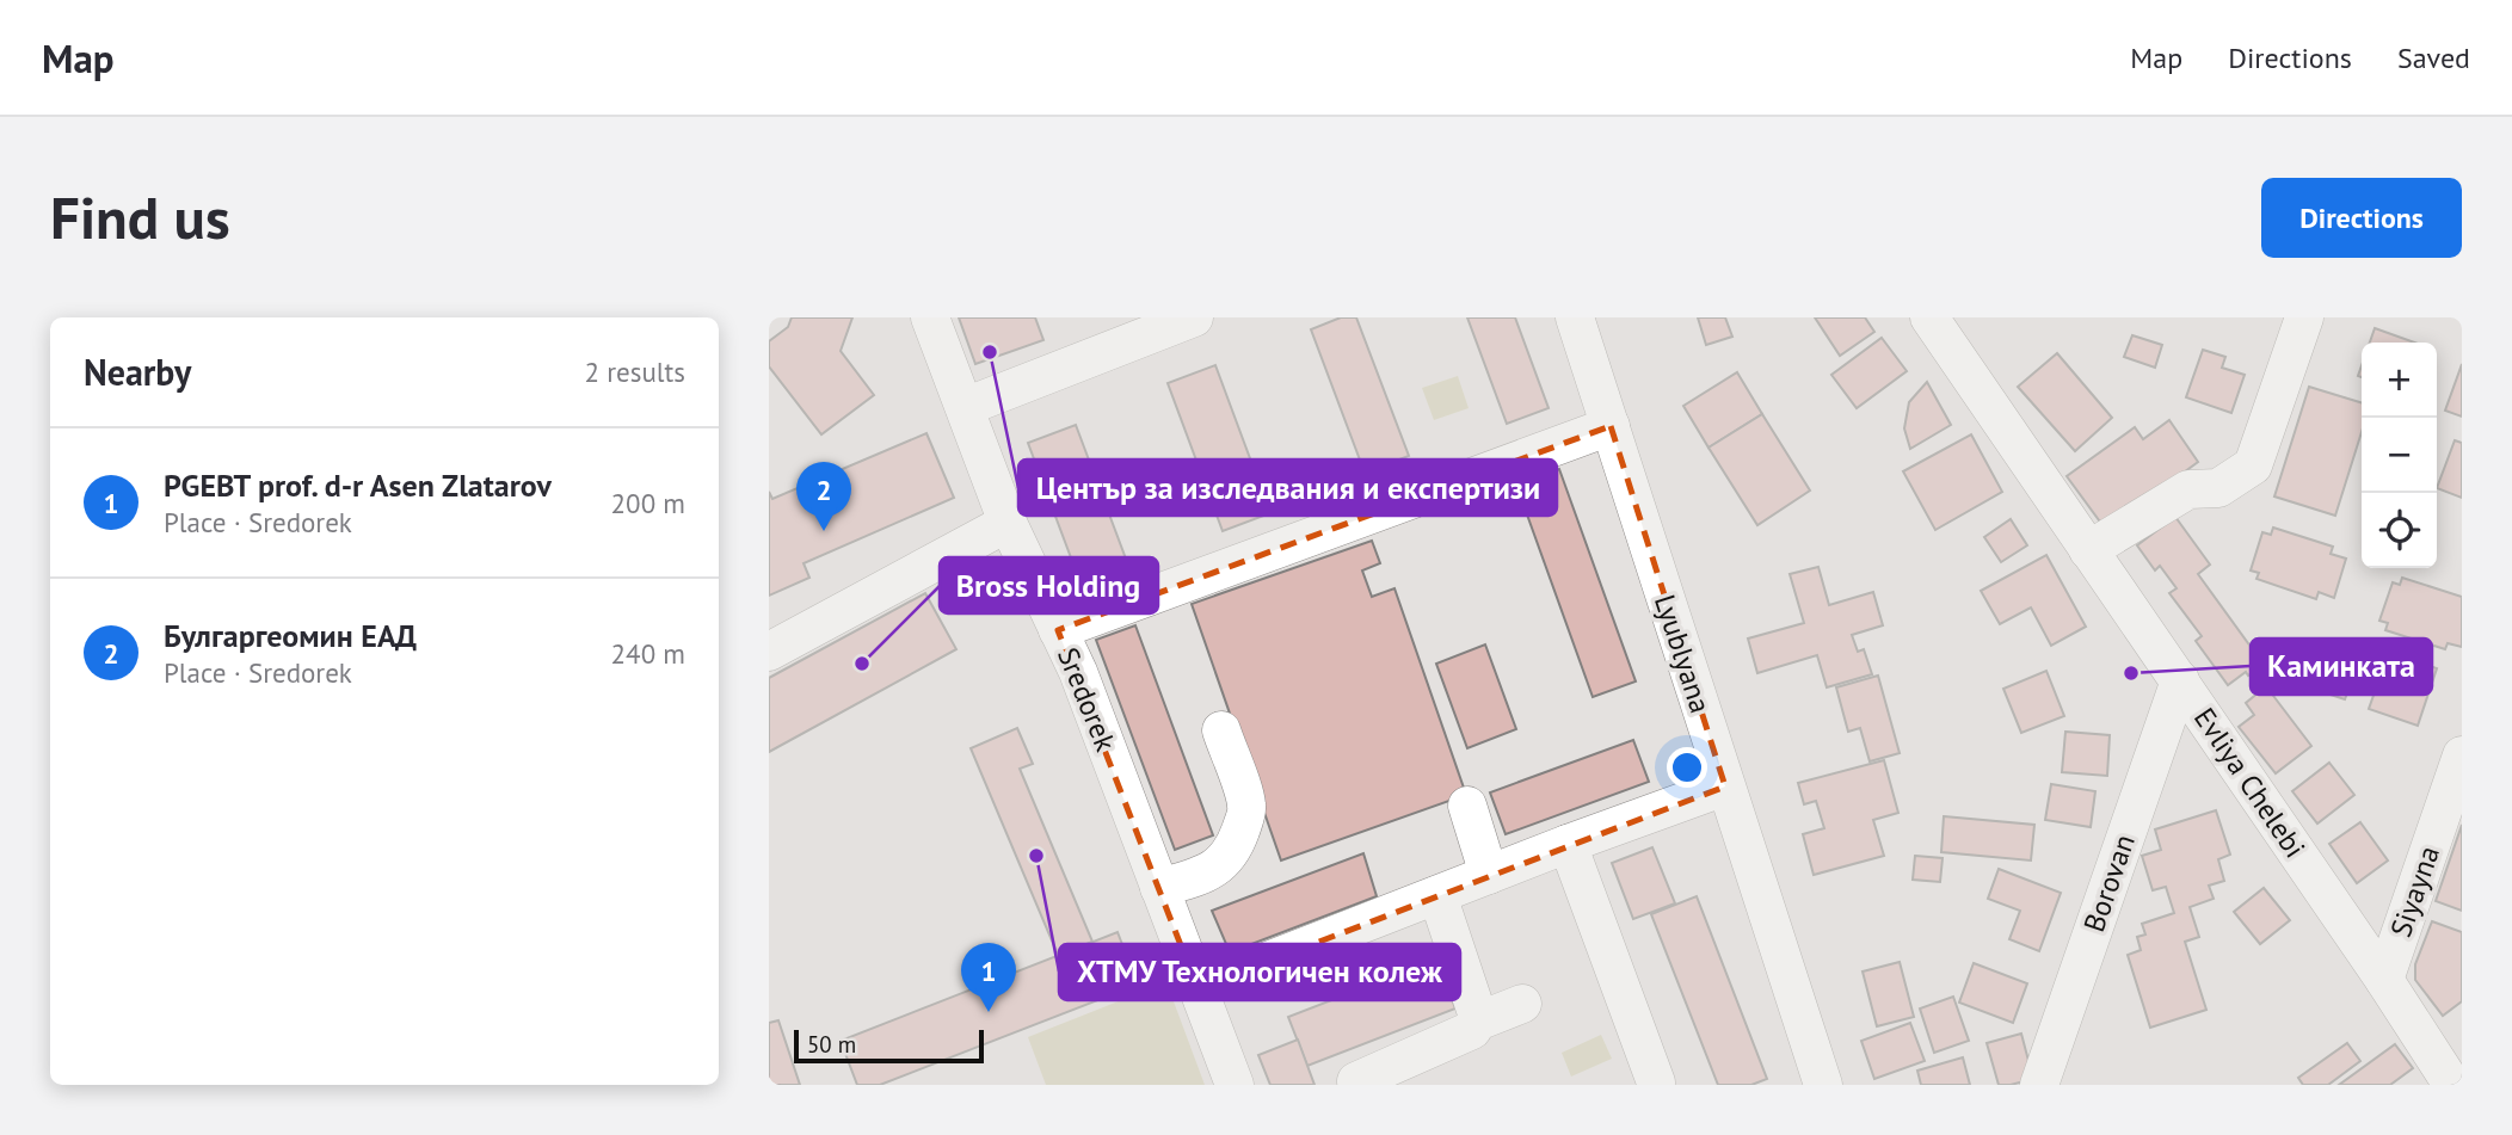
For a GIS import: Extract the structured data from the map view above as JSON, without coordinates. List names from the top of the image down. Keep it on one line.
{"streets":{"street":["Lyublyana","Sredorek","Evliya Chelebi","Borovan","Siyayna"]},"crossings":[["Evliya Chelebi","Borovan"],["Evliya Chelebi","Siyayna"]],"places":["Център за изследвания и експертизи","Bross Holding","Каминката","ХТМУ Технологичен колеж"],"scale_bar":"50 m","page":{"header":"Map","nav":["Map","Directions","Saved"],"buttons":"Directions","title":"Find us","heading":["Nearby","2 results"],"map_buttons":["+","−"],"list":[{"mark":"1","name":"PGEBT prof. d-r Asen Zlatarov","note":"Place · Sredorek","value":"200 m"},{"mark":"2","name":"Булгаргеомин ЕАД","note":"Place · Sredorek","value":"240 m"}],"pins":["2","1"],"scale":"50 m"}}
